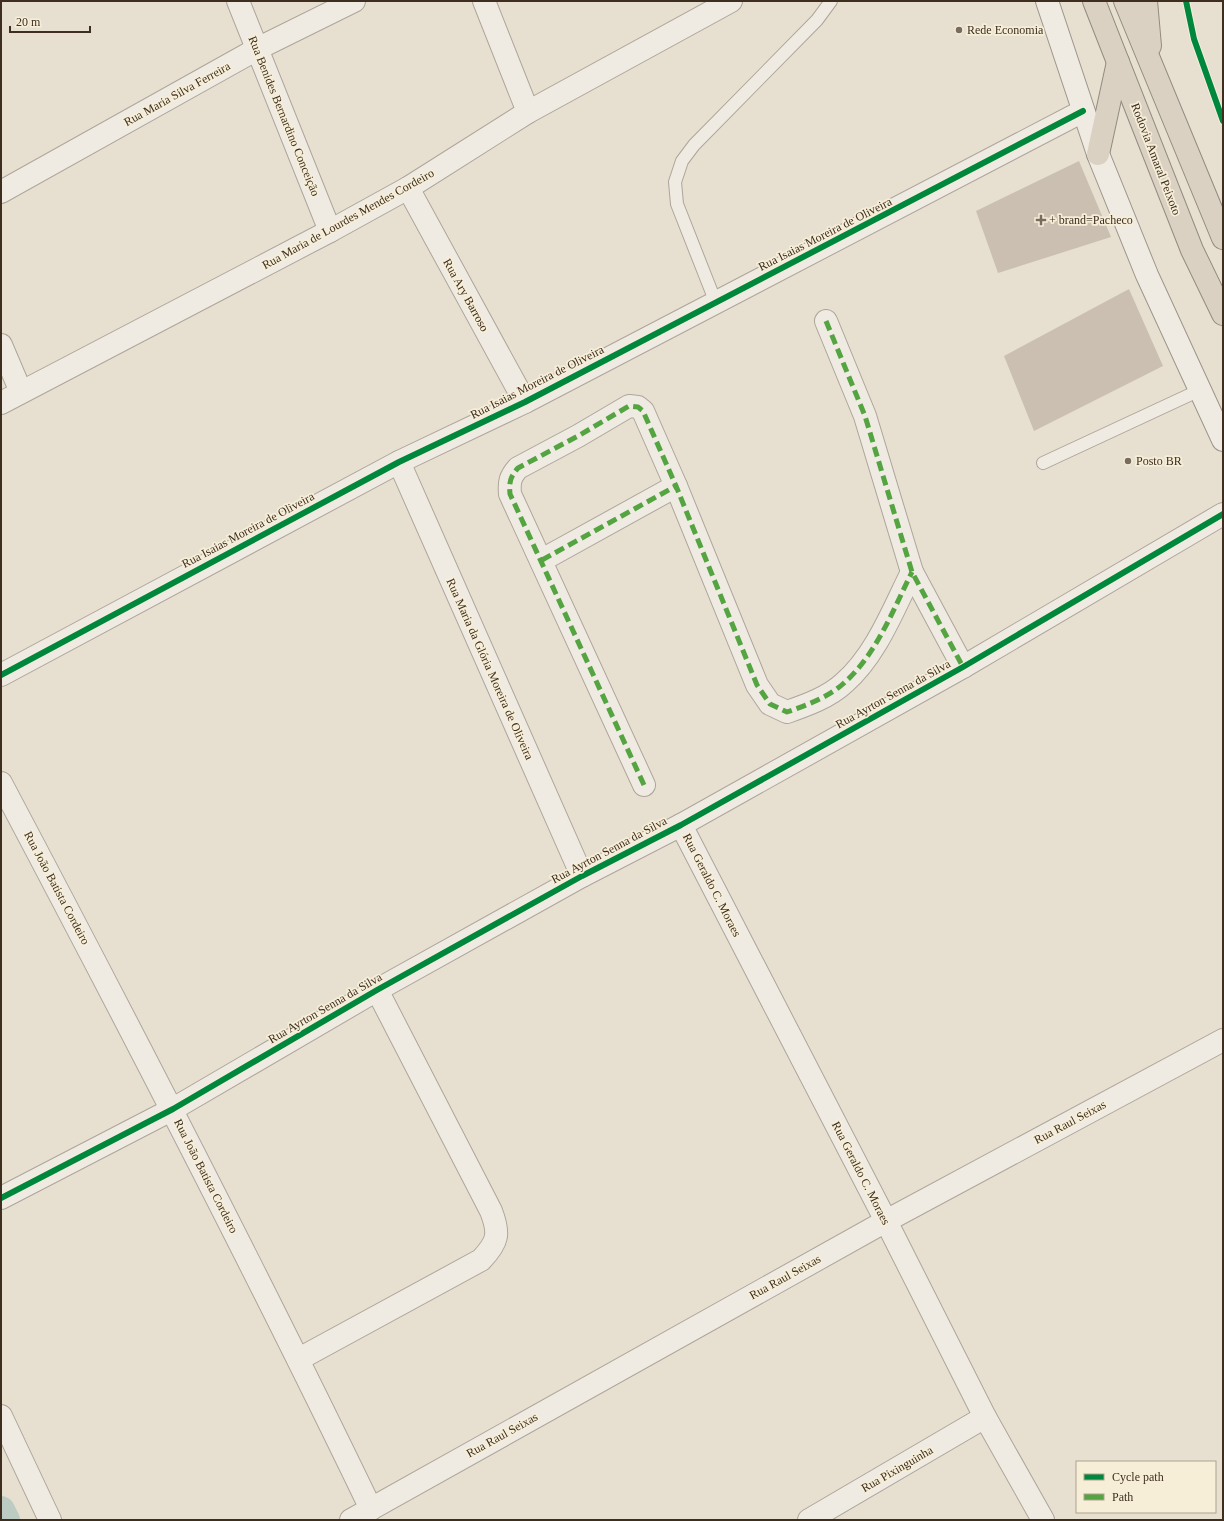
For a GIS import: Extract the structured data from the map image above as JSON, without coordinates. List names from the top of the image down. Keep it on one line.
{"streets":{"highway":["Rodovia Amaral Peixoto"],"street":["Rua Maria Silva Ferreira","Rua Benides Bernardino Conceição","Rua Maria de Lourdes Mendes Cordeiro","Rua Isaias Moreira de Oliveira","Rua Ary Barroso","Rua Maria da Glória Moreira de Oliveira","Rua Ayrton Senna da Silva","Rua Geraldo C. Moraes","Rua João Batista Cordeiro","Rua Raul Seixas","Rua Pixinguinha"]},"crossings":[["Rua Maria Silva Ferreira","Rua Benides Bernardino Conceição"],["Rua Benides Bernardino Conceição","Rua Maria de Lourdes Mendes Cordeiro"],["Rua Maria de Lourdes Mendes Cordeiro","Rua Ary Barroso"],["Rua Isaias Moreira de Oliveira","Rua Ary Barroso"],["Rua Isaias Moreira de Oliveira","Rua Maria da Glória Moreira de Oliveira"],["Rua Maria da Glória Moreira de Oliveira","Rua Ayrton Senna da Silva"],["Rua Ayrton Senna da Silva","Rua Geraldo C. Moraes"],["Rua Ayrton Senna da Silva","Rua João Batista Cordeiro"],["Rua Geraldo C. Moraes","Rua Raul Seixas"],["Rua Geraldo C. Moraes","Rua Pixinguinha"],["Rua João Batista Cordeiro","Rua Raul Seixas"]],"places":{"other":["Rede Economia","Posto BR"],"health":["+ brand=Pacheco"]},"legend":["Cycle path","Path"],"scale_bar":"20 m"}
